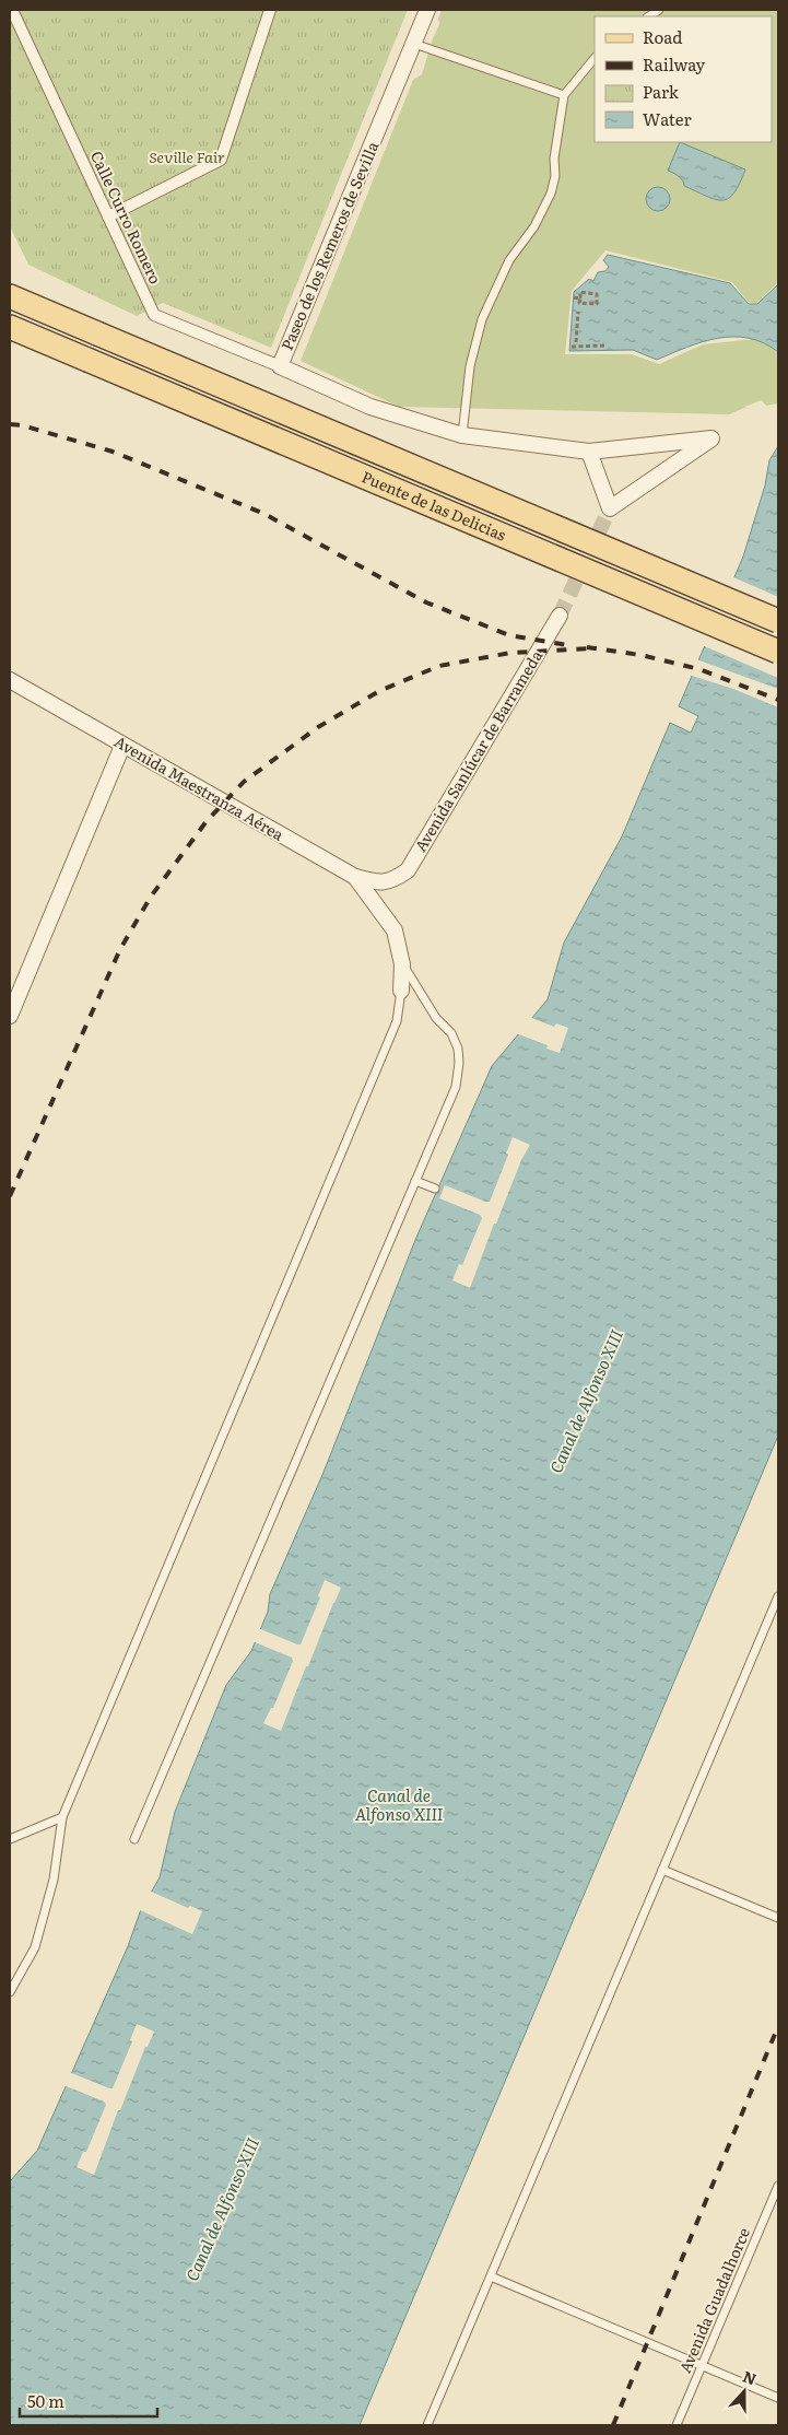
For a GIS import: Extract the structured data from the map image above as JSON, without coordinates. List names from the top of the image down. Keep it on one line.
{"streets":{"main road":["Puente de las Delicias"],"street":["Calle Curro Romero","Paseo de los Remeros de Sevilla","Avenida Sanlúcar de Barrameda","Avenida Maestranza Aérea"],"lane":["Avenida Guadalhorce"]},"crossings":[["Calle Curro Romero","Paseo de los Remeros de Sevilla"],["Avenida Sanlúcar de Barrameda","Avenida Maestranza Aérea"]],"water":["Canal de Alfonso XIII"],"parks":["Seville Fair"],"legend":["Road","Railway","Park","Water"],"scale_bar":"50 m","north":"top"}
